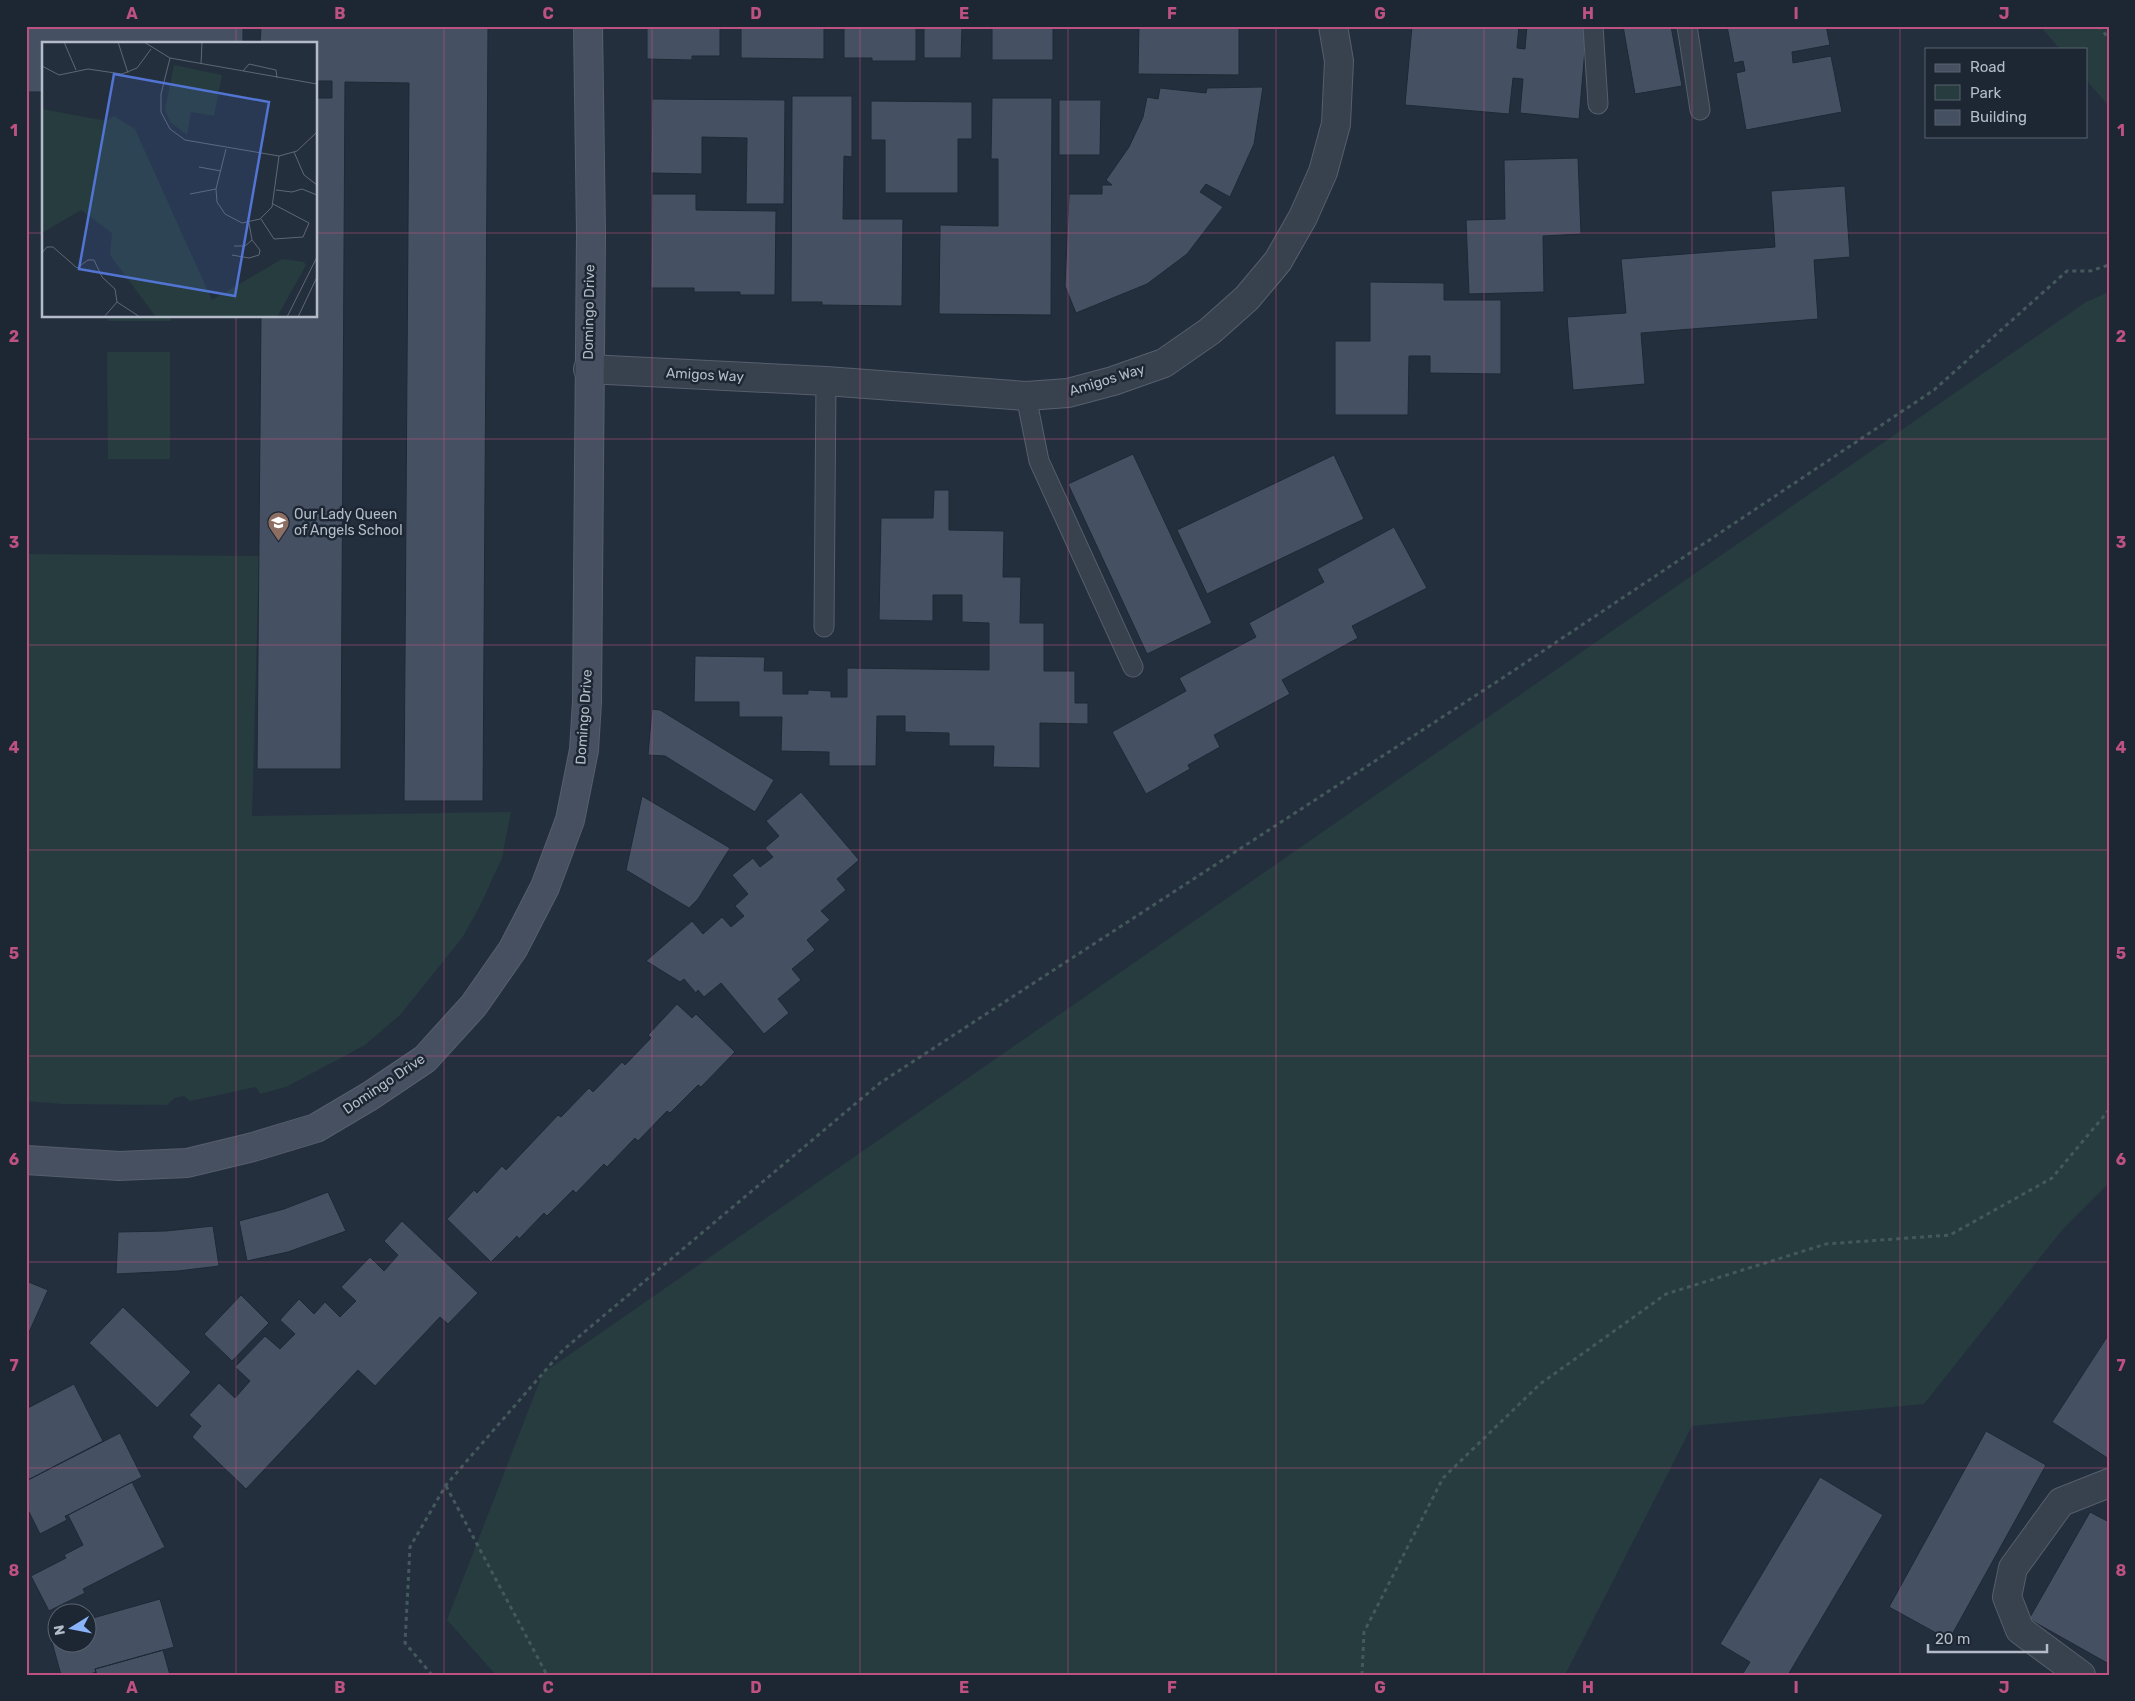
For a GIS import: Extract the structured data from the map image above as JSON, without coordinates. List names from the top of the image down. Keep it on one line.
{"streets":{"street":["Domingo Drive","Amigos Way"]},"crossings":[["Domingo Drive","Amigos Way"]],"places":{"school or university":["Our Lady Queen of Angels School"]},"legend":["Road","Park","Building"],"scale_bar":"20 m","north":"left","grid":{"columns":["A","B","C","D","E","F","G","H","I","J"],"rows":["1","2","3","4","5","6","7","8"]}}
